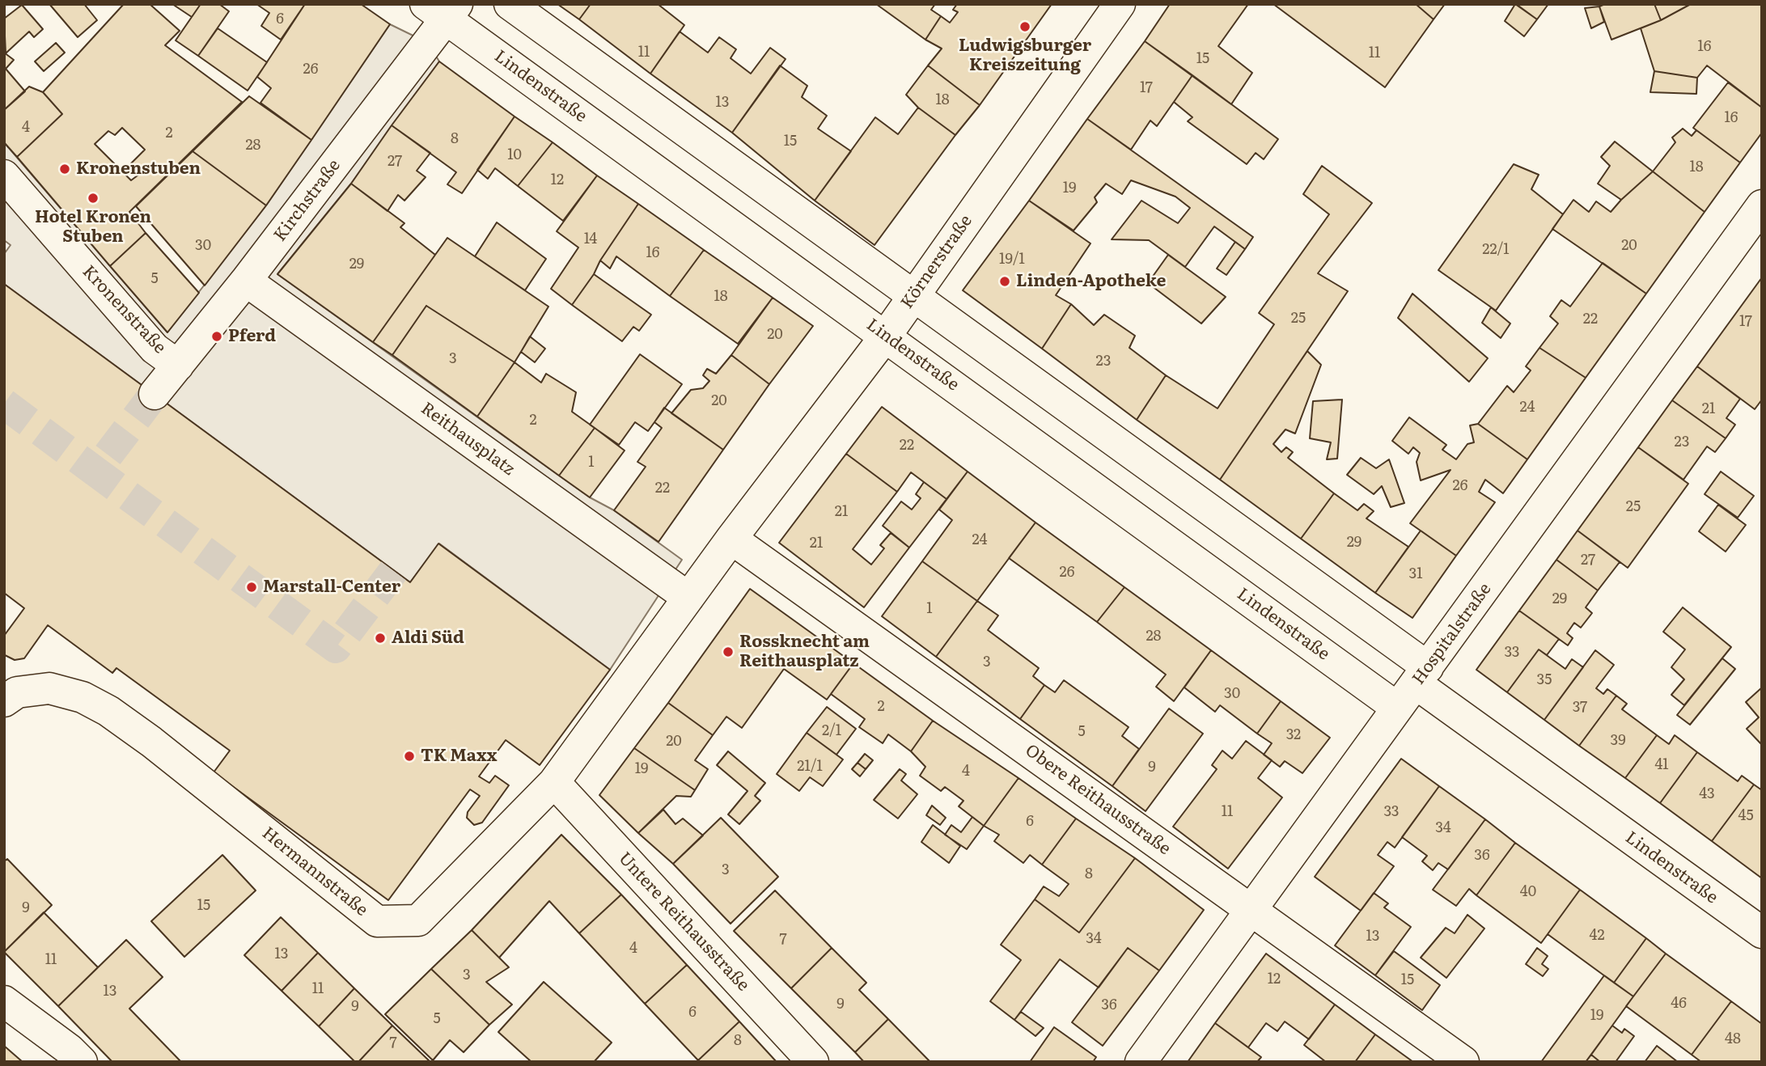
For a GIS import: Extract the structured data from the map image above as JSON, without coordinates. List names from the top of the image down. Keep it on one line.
{"streets":{"street":["Lindenstraße","Kirchstraße","Körnerstraße","Kronenstraße","Reithausplatz","Hospitalstraße","Obere Reithausstraße","Hermannstraße","Untere Reithausstraße"]},"crossings":[["Lindenstraße","Kirchstraße"],["Lindenstraße","Körnerstraße"],["Lindenstraße","Hospitalstraße"],["Kirchstraße","Kronenstraße"],["Kirchstraße","Reithausplatz"],["Körnerstraße","Reithausplatz"],["Körnerstraße","Obere Reithausstraße"],["Körnerstraße","Hermannstraße"],["Reithausplatz","Hermannstraße"],["Hospitalstraße","Obere Reithausstraße"],["Hermannstraße","Untere Reithausstraße"]],"places":["Ludwigsburger Kreiszeitung","Kronenstuben","Hotel Kronen Stuben","Linden-Apotheke","Pferd","Marstall-Center","Aldi Süd","Rossknecht am Reithausplatz","TK Maxx"],"house_numbers":["6","16","11","11","15","26","17","18","13","16","4","2","8","15","28","10","27","18","12","19","14","30","20","22/1","16","19/1","29","5","18","25","22","17","20","3","23","20","24","21","2","23","22","1","26","22","25","21","24","29","21","27","26","31","29","1","28","33","3","35","30","2","37","2/1","5","32","39","20","41","21/1","9","19","4","43","11","33","45","6","34","36","3","8","40","15","9","42","13","34","7","4","13","11","3","12","15","11","13","46","9","36","9","6","19","5","48","8","7"]}
